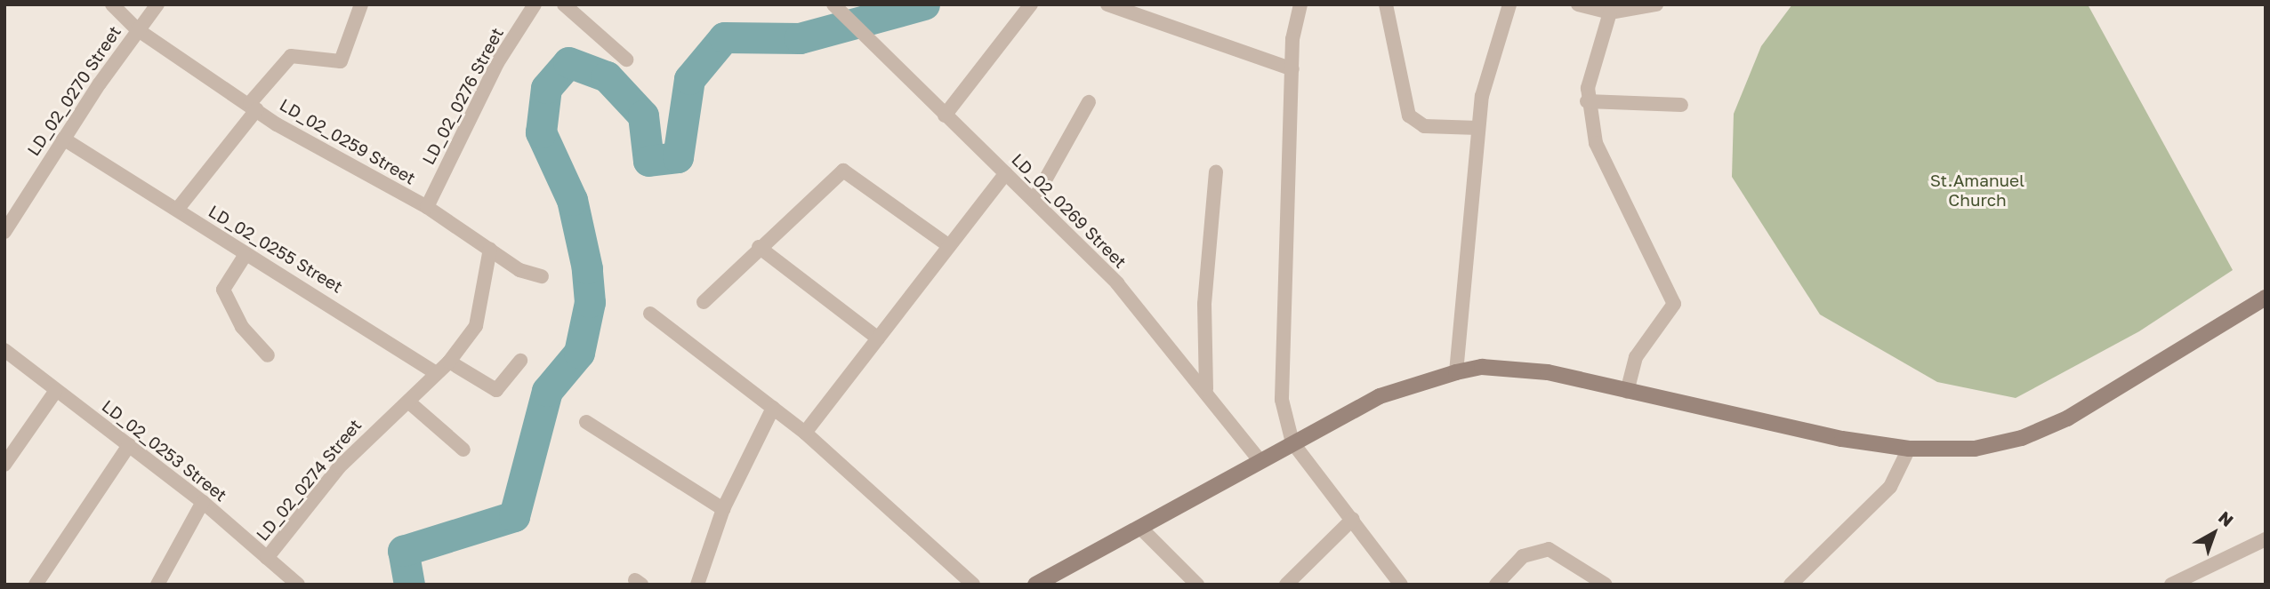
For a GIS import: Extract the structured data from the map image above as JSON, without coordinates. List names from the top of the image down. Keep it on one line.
{"streets":{"street":["LD_02_0270 Street","LD_02_0276 Street","LD_02_0259 Street","LD_02_0269 Street","LD_02_0255 Street","LD_02_0253 Street","LD_02_0274 Street"]},"crossings":[["LD_02_0270 Street","LD_02_0259 Street"],["LD_02_0270 Street","LD_02_0255 Street"],["LD_02_0276 Street","LD_02_0259 Street"],["LD_02_0259 Street","LD_02_0274 Street"],["LD_02_0255 Street","LD_02_0274 Street"],["LD_02_0253 Street","LD_02_0274 Street"]],"parks":["St.Amanuel Church"],"north":"top right"}
